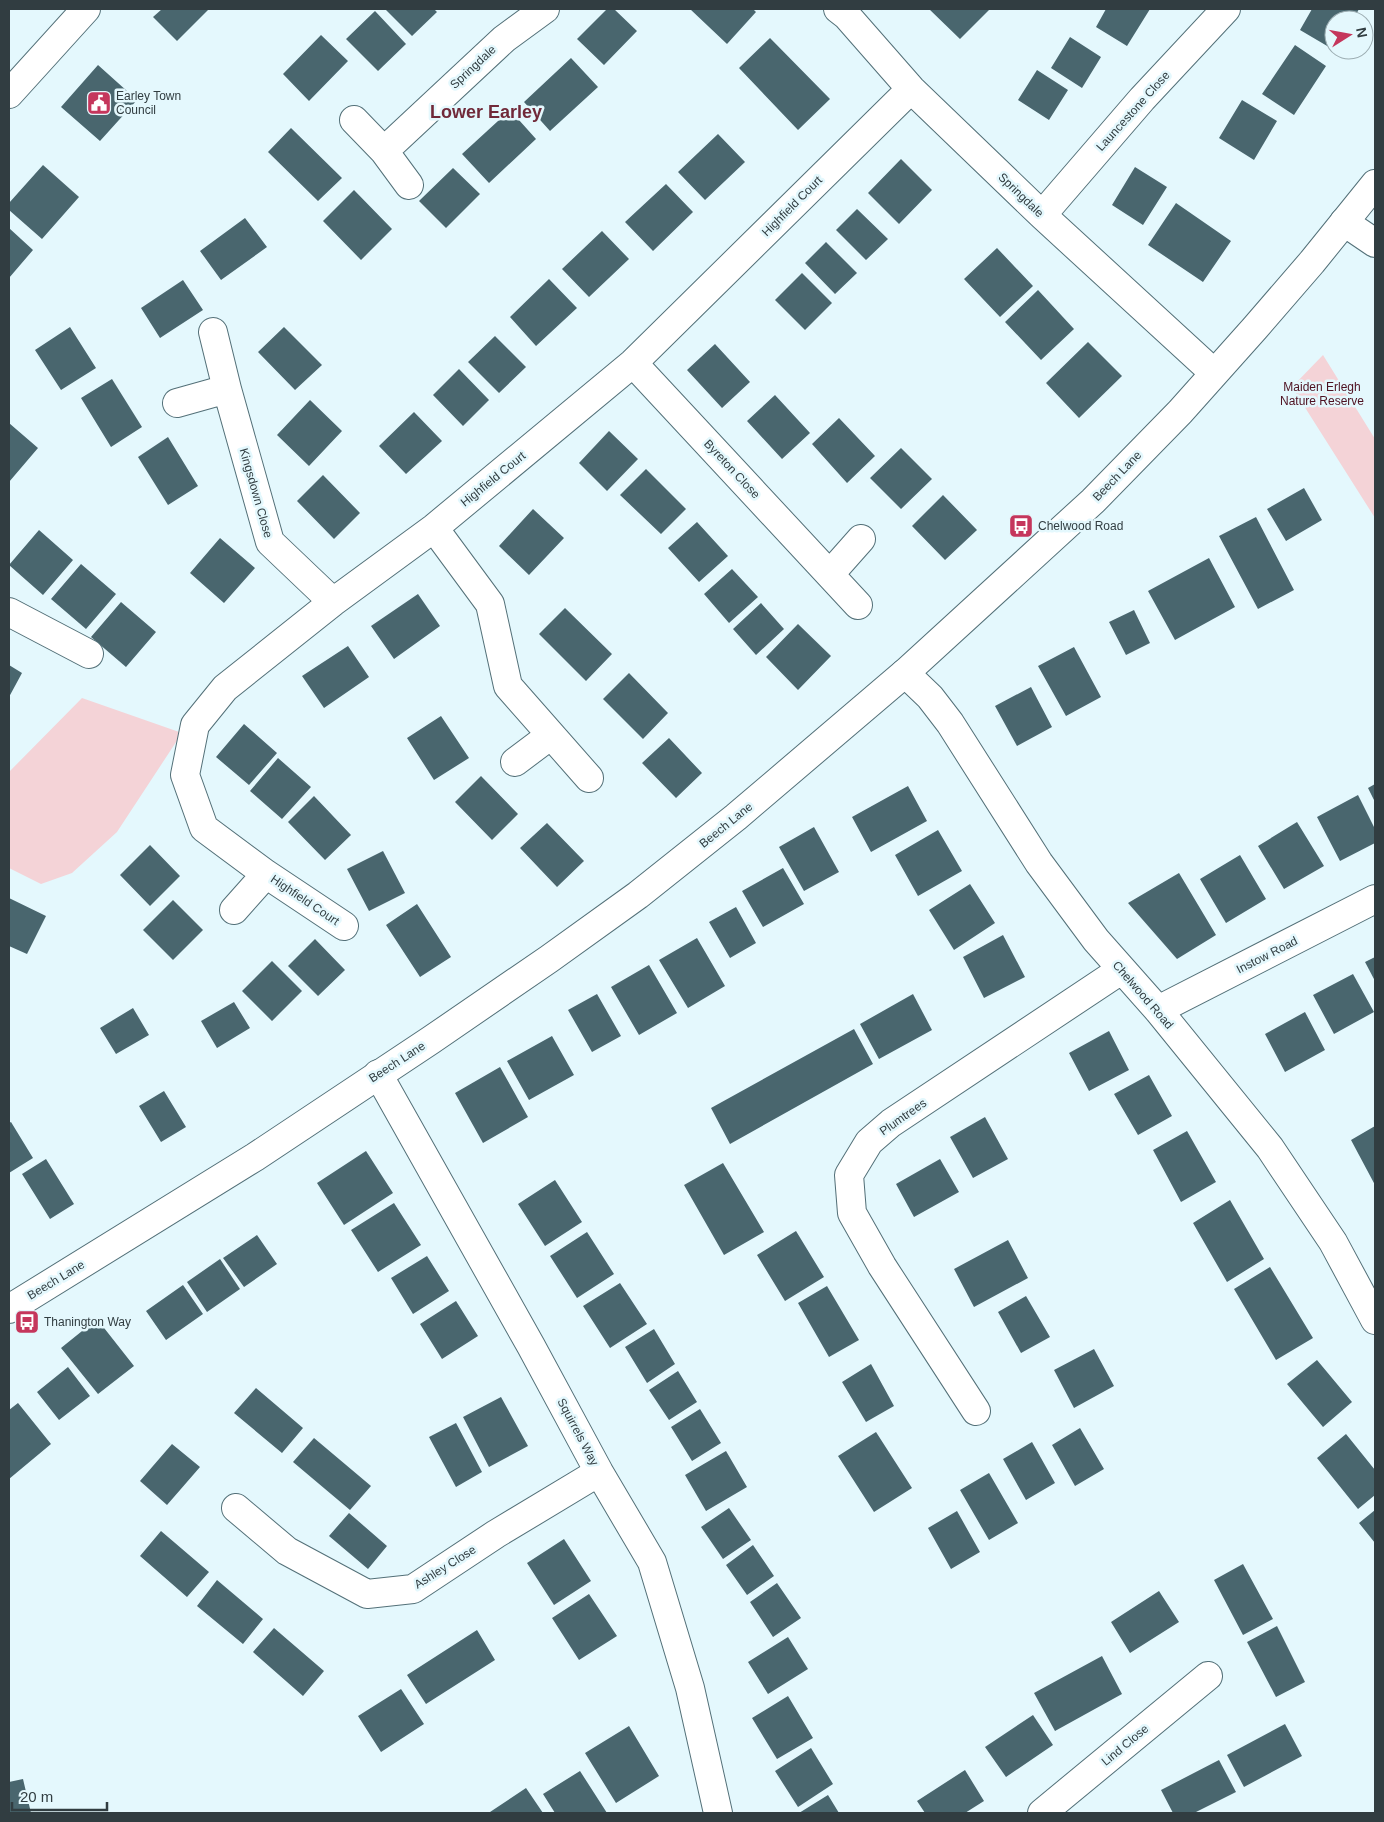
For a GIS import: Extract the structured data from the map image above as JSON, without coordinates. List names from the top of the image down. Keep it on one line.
{"streets":{"street":["Springdale","Launcestone Close","Highfield Court","Byreton Close","Beech Lane","Kingsdown Close","Instow Road","Chelwood Road","Plumtrees","Squirrels Way","Ashley Close","Lind Close"]},"crossings":[["Springdale","Launcestone Close"],["Springdale","Highfield Court"],["Springdale","Beech Lane"],["Highfield Court","Byreton Close"],["Highfield Court","Kingsdown Close"],["Beech Lane","Chelwood Road"],["Beech Lane","Squirrels Way"],["Instow Road","Chelwood Road"],["Chelwood Road","Plumtrees"],["Squirrels Way","Ashley Close"]],"districts":["Lower Earley"],"parks":["Maiden Erlegh Nature Reserve"],"places":{"public building":["Earley Town Council"],"bus stop":["Chelwood Road","Thanington Way"]},"scale_bar":"20 m","north":"right"}
